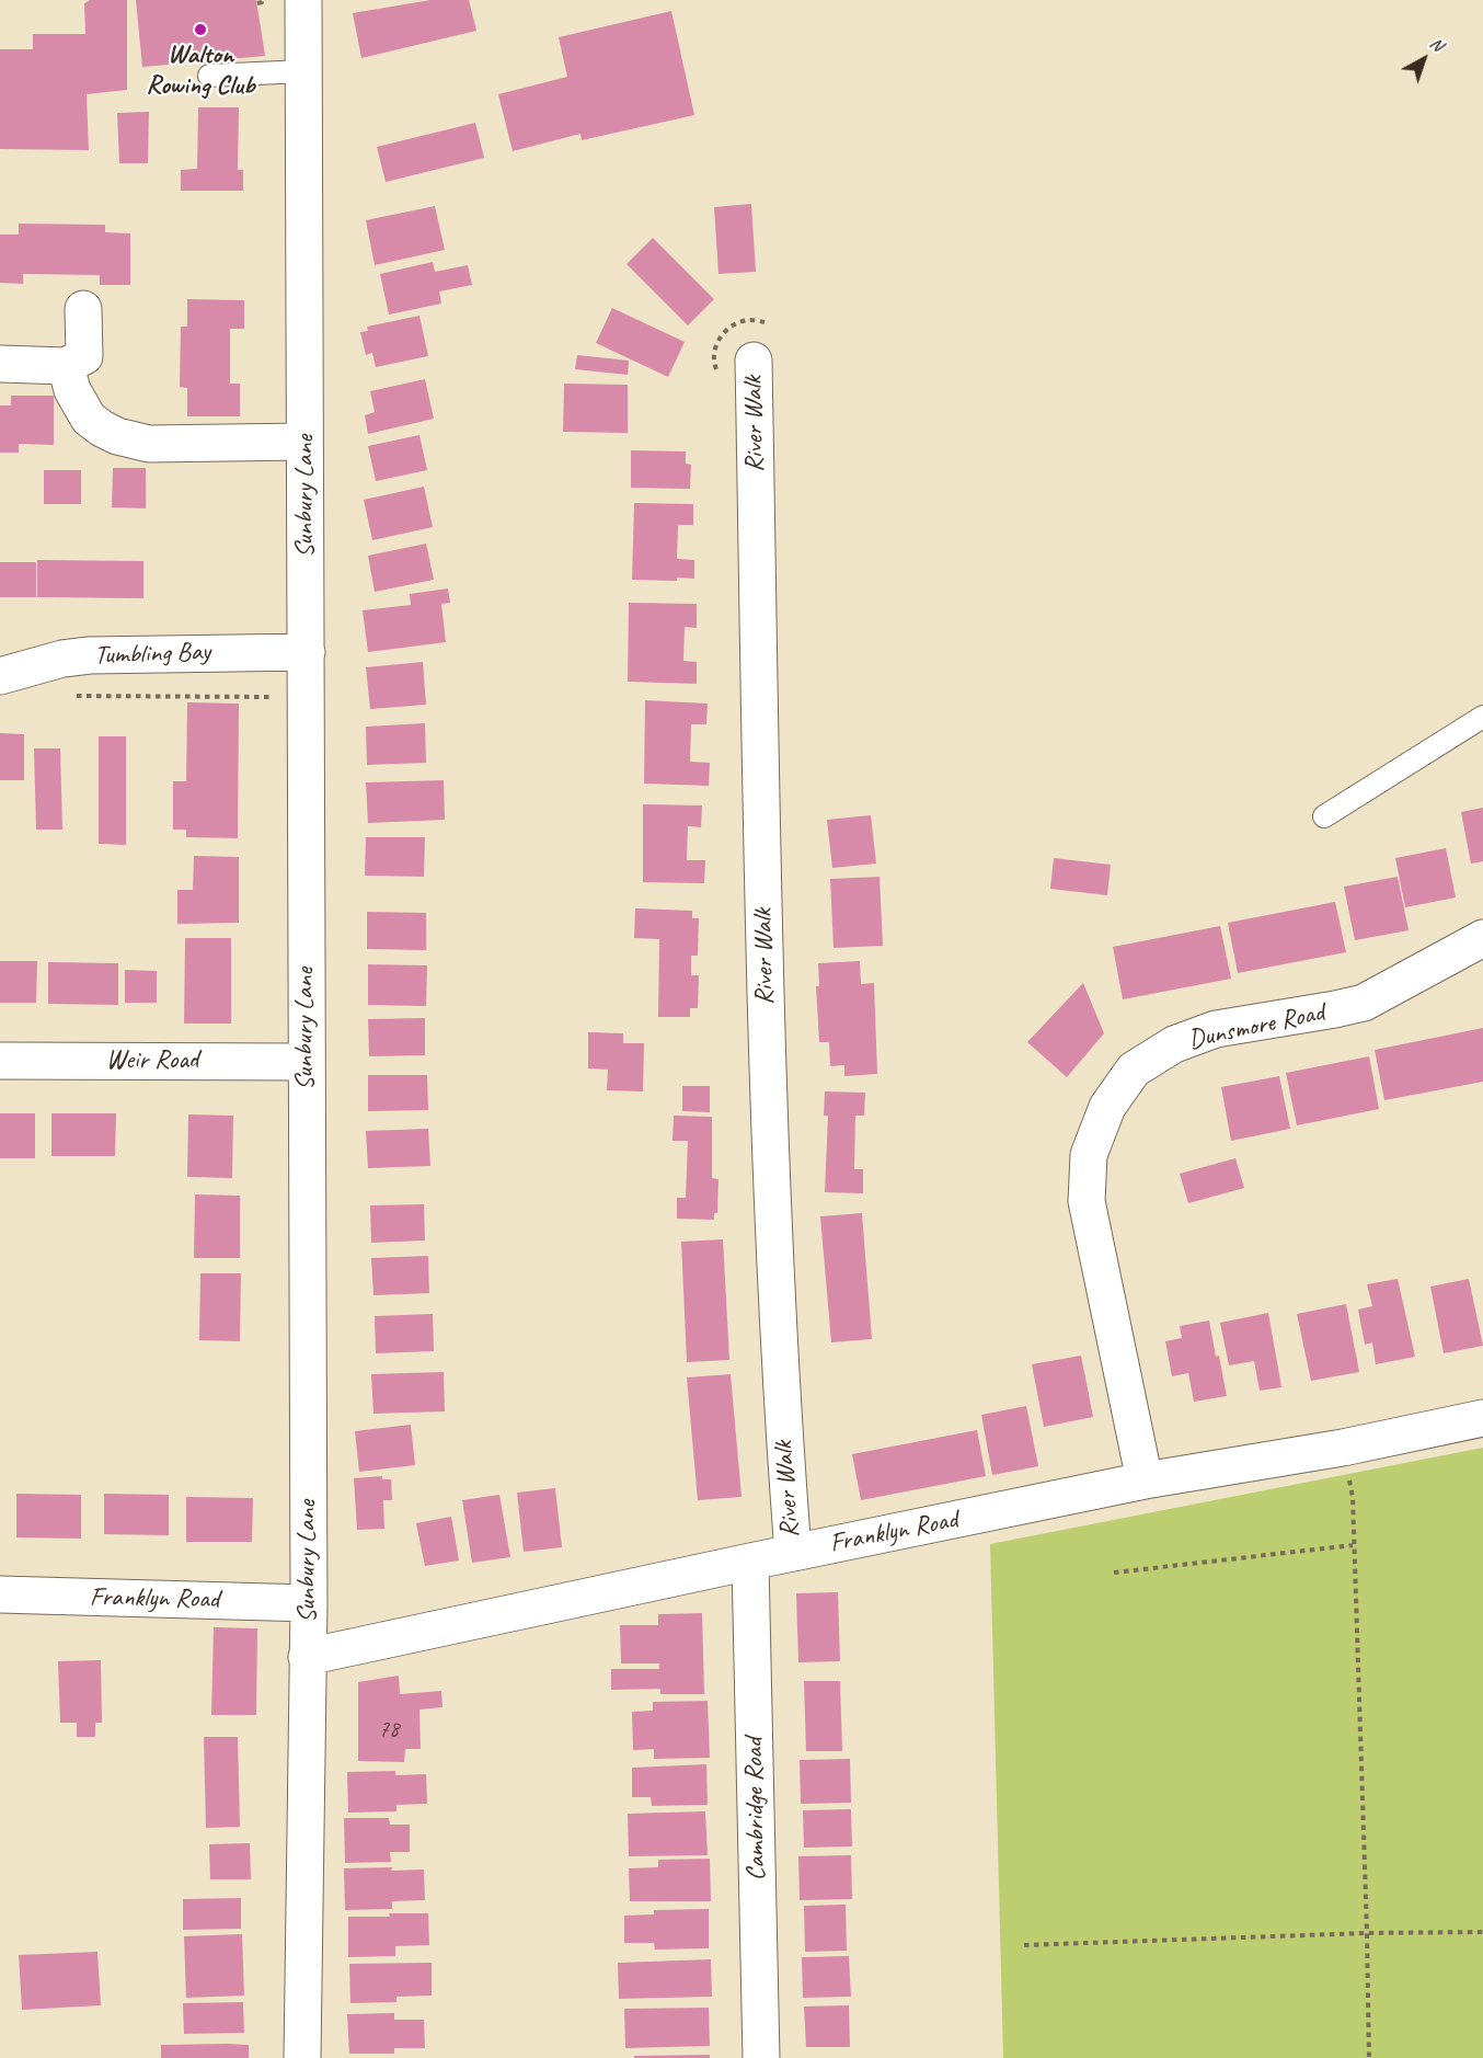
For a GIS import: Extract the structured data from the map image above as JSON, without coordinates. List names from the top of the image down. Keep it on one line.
{"streets":{"street":["River Walk","Sunbury Lane","Tumbling Bay","Dunsmore Road","Weir Road","Franklyn Road","Cambridge Road"]},"crossings":[["River Walk","Franklyn Road"],["Sunbury Lane","Tumbling Bay"],["Sunbury Lane","Weir Road"],["Sunbury Lane","Franklyn Road"],["Dunsmore Road","Franklyn Road"],["Franklyn Road","Cambridge Road"]],"places":["Walton Rowing Club"],"house_numbers":["78"],"north":"top right"}
